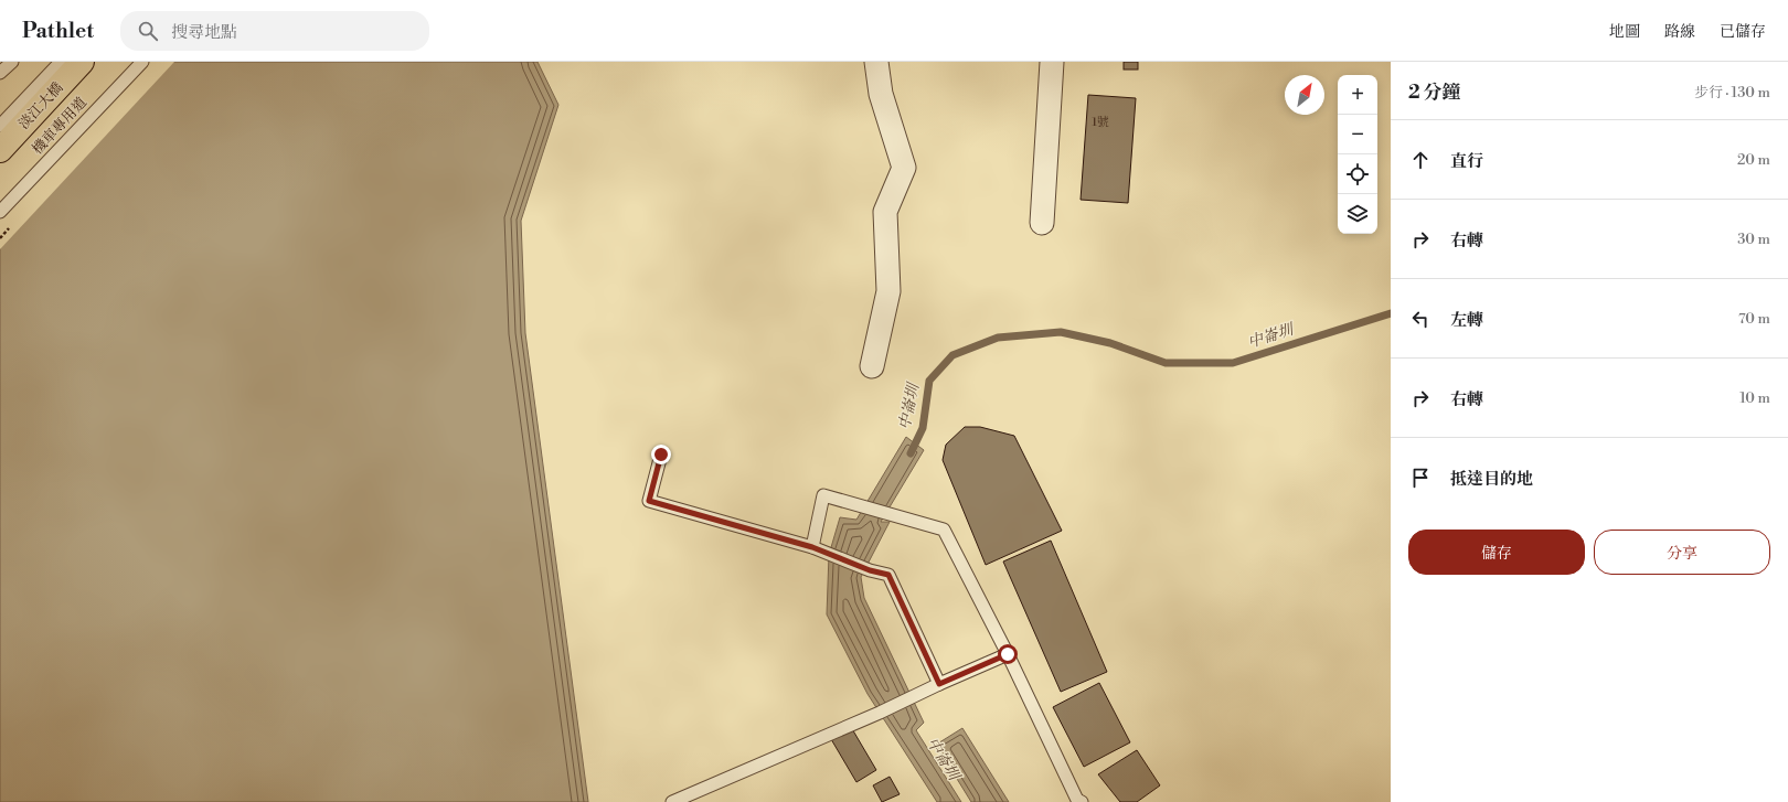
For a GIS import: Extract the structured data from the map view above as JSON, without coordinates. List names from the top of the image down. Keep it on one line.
{"streets":{"highway":["淡江大橋"],"lane":["機車專用道"]},"water":["中崙圳"],"house_numbers":["1號"],"north":"top right","page":{"header":"Pathlet","search":"搜尋地點","nav":["地圖","路線","已儲存"],"heading":["2 分鐘","步行 · 130 m"],"map_buttons":["+","−"],"list":[["直行","20 m"],["右轉","30 m"],["左轉","70 m"],["右轉","10 m"],"抵達目的地"],"buttons":["儲存","分享"]}}
